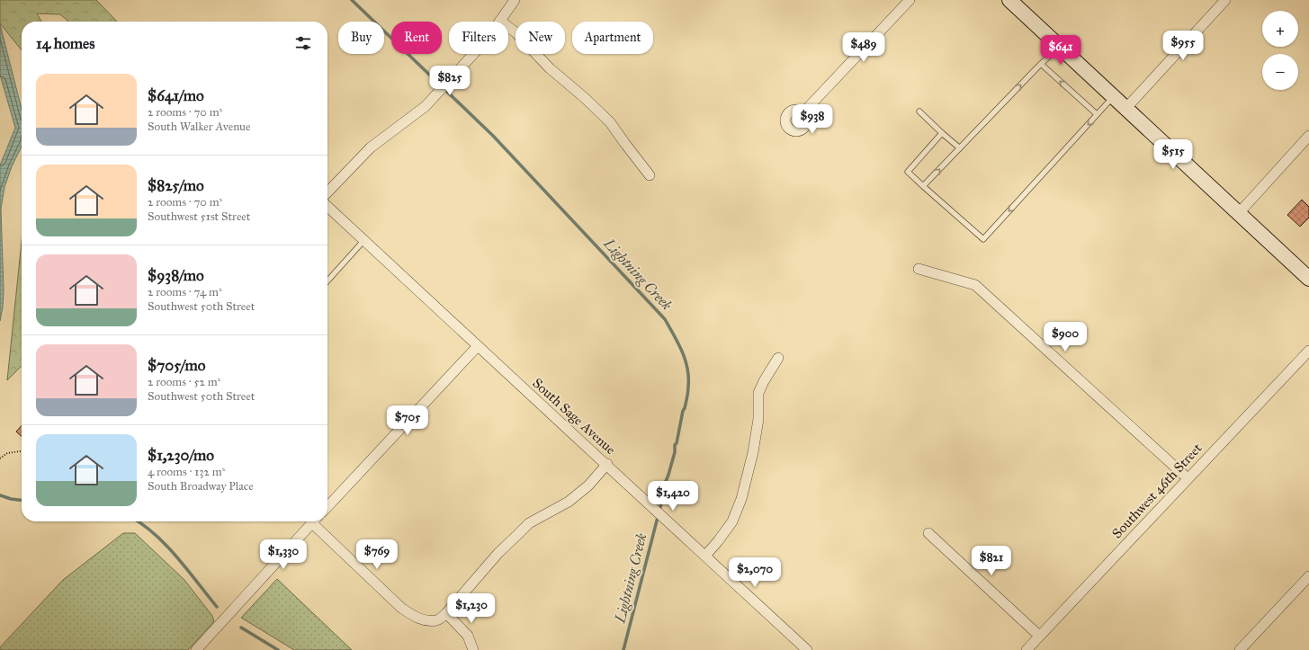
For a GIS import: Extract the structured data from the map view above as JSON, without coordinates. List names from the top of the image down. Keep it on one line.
{"streets":{"street":["South Sage Avenue","Southwest 46th Street"]},"water":["Lightning Creek"],"page":{"map_buttons":["+","−"],"chip":["Buy","Rent","Filters","New","Apartment"],"heading":"14 homes","price":["$955","$489","$641","$825","$938","$515","$900","$705","$1,420","$1,330","$769","$821","$2,070","$1,230"],"list":[{"name":"$641/mo","note":"2 rooms · 70 m² · South Walker Avenue"},{"name":"$825/mo","note":"2 rooms · 70 m² · Southwest 51st Street"},{"name":"$938/mo","note":"2 rooms · 74 m² · Southwest 50th Street"},{"name":"$705/mo","note":"2 rooms · 52 m² · Southwest 50th Street"},{"name":"$1,230/mo","note":"4 rooms · 132 m² · South Broadway Place"}]}}
